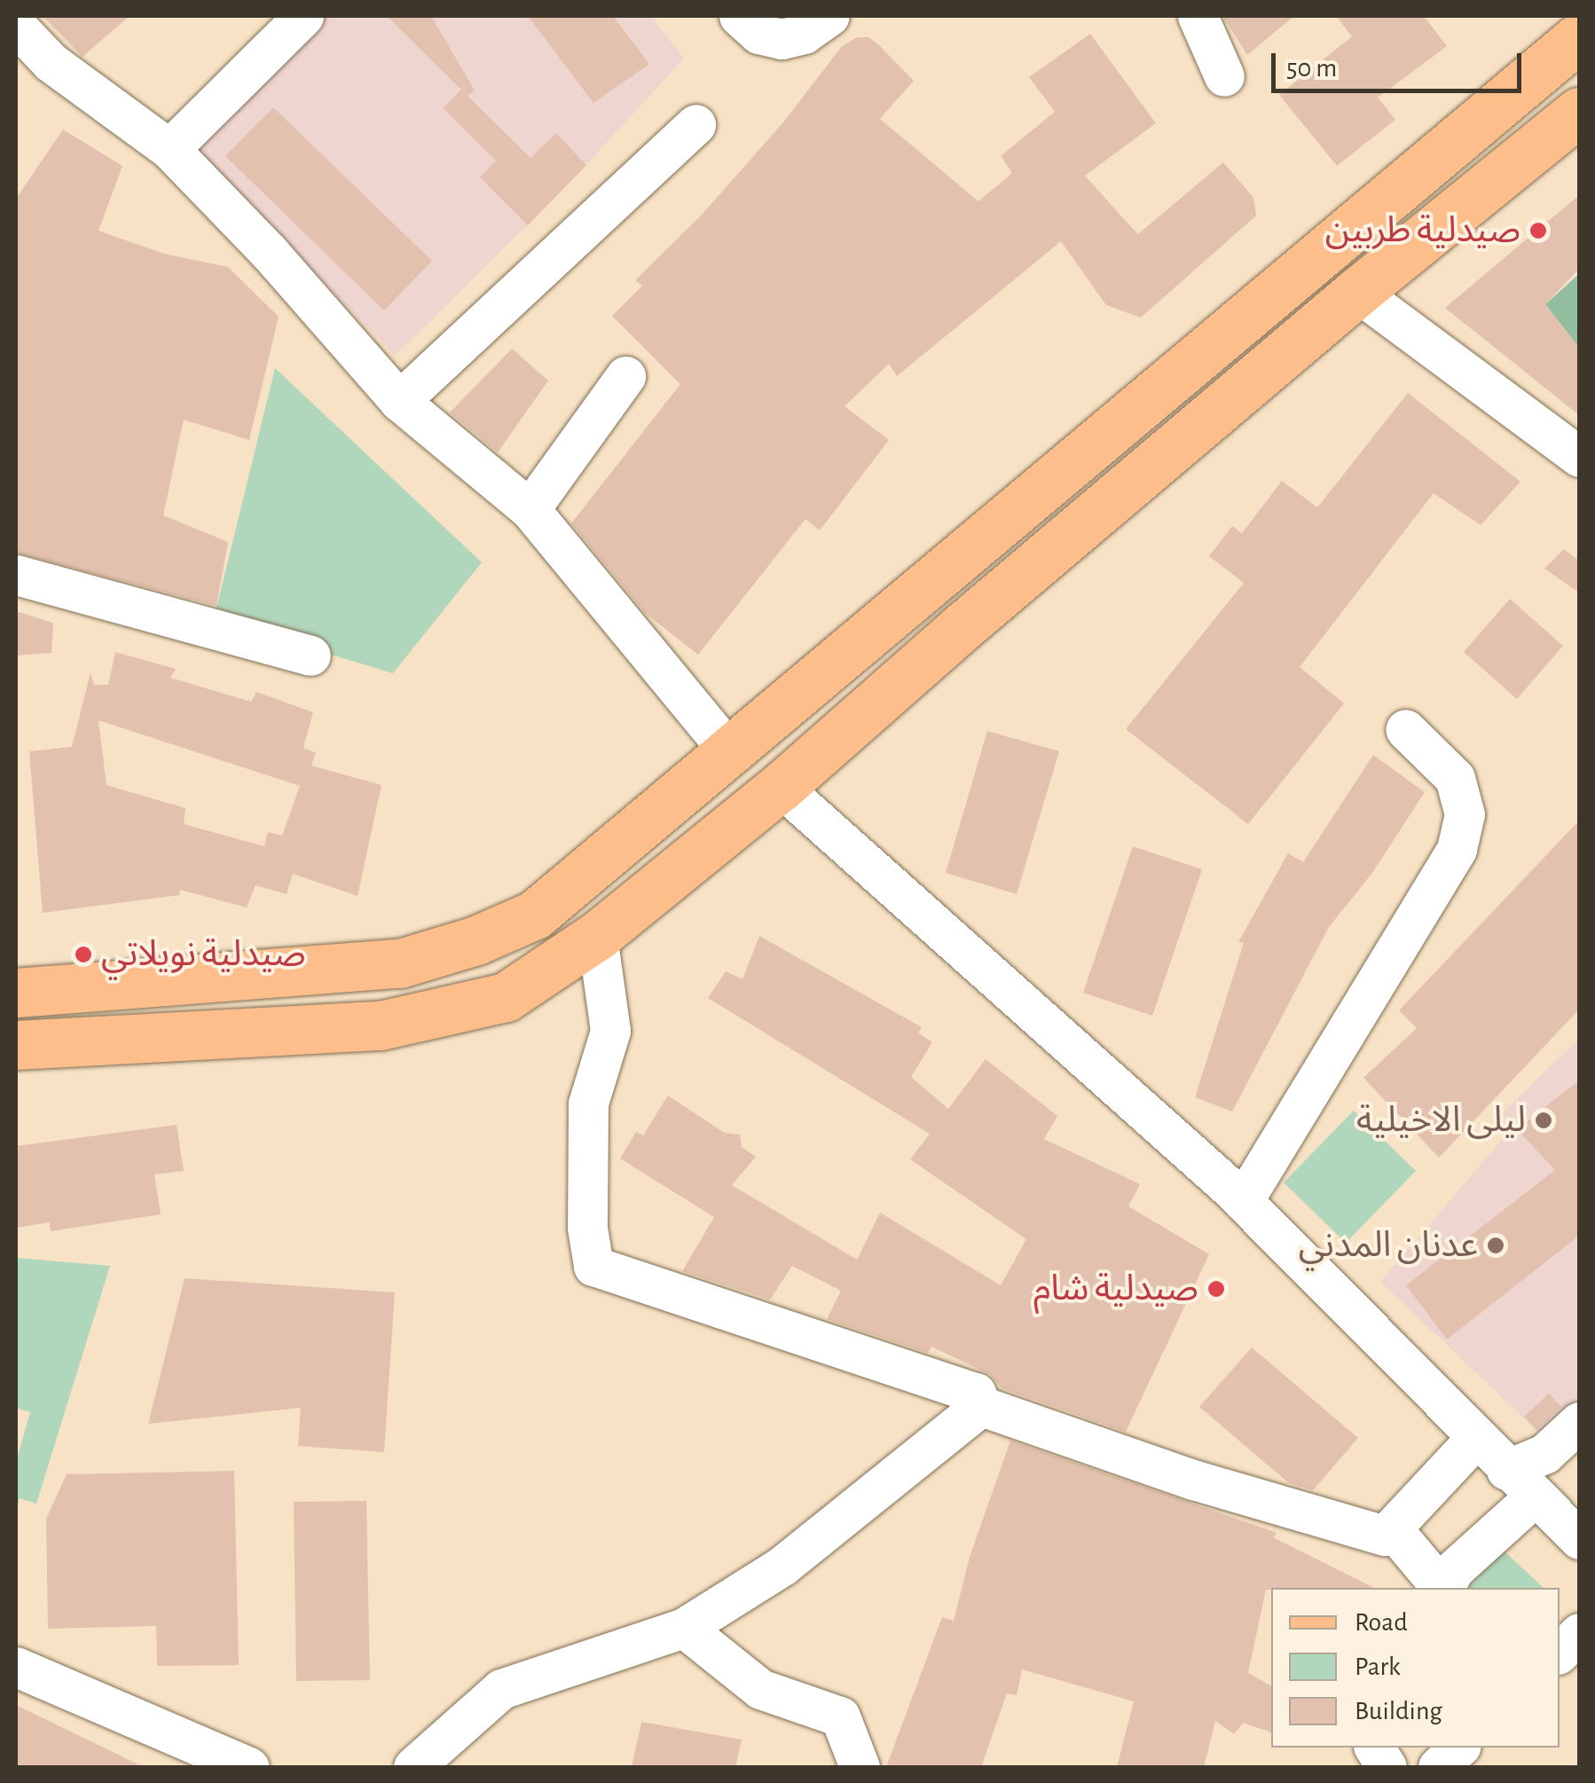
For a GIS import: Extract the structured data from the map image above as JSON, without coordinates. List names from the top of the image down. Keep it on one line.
{"places":["صيدلية طربين","صيدلية نويلاتي","ليلى الاخيلية","عدنان المدني","صيدلية شام"],"legend":["Road","Park","Building"],"scale_bar":"50 m"}
